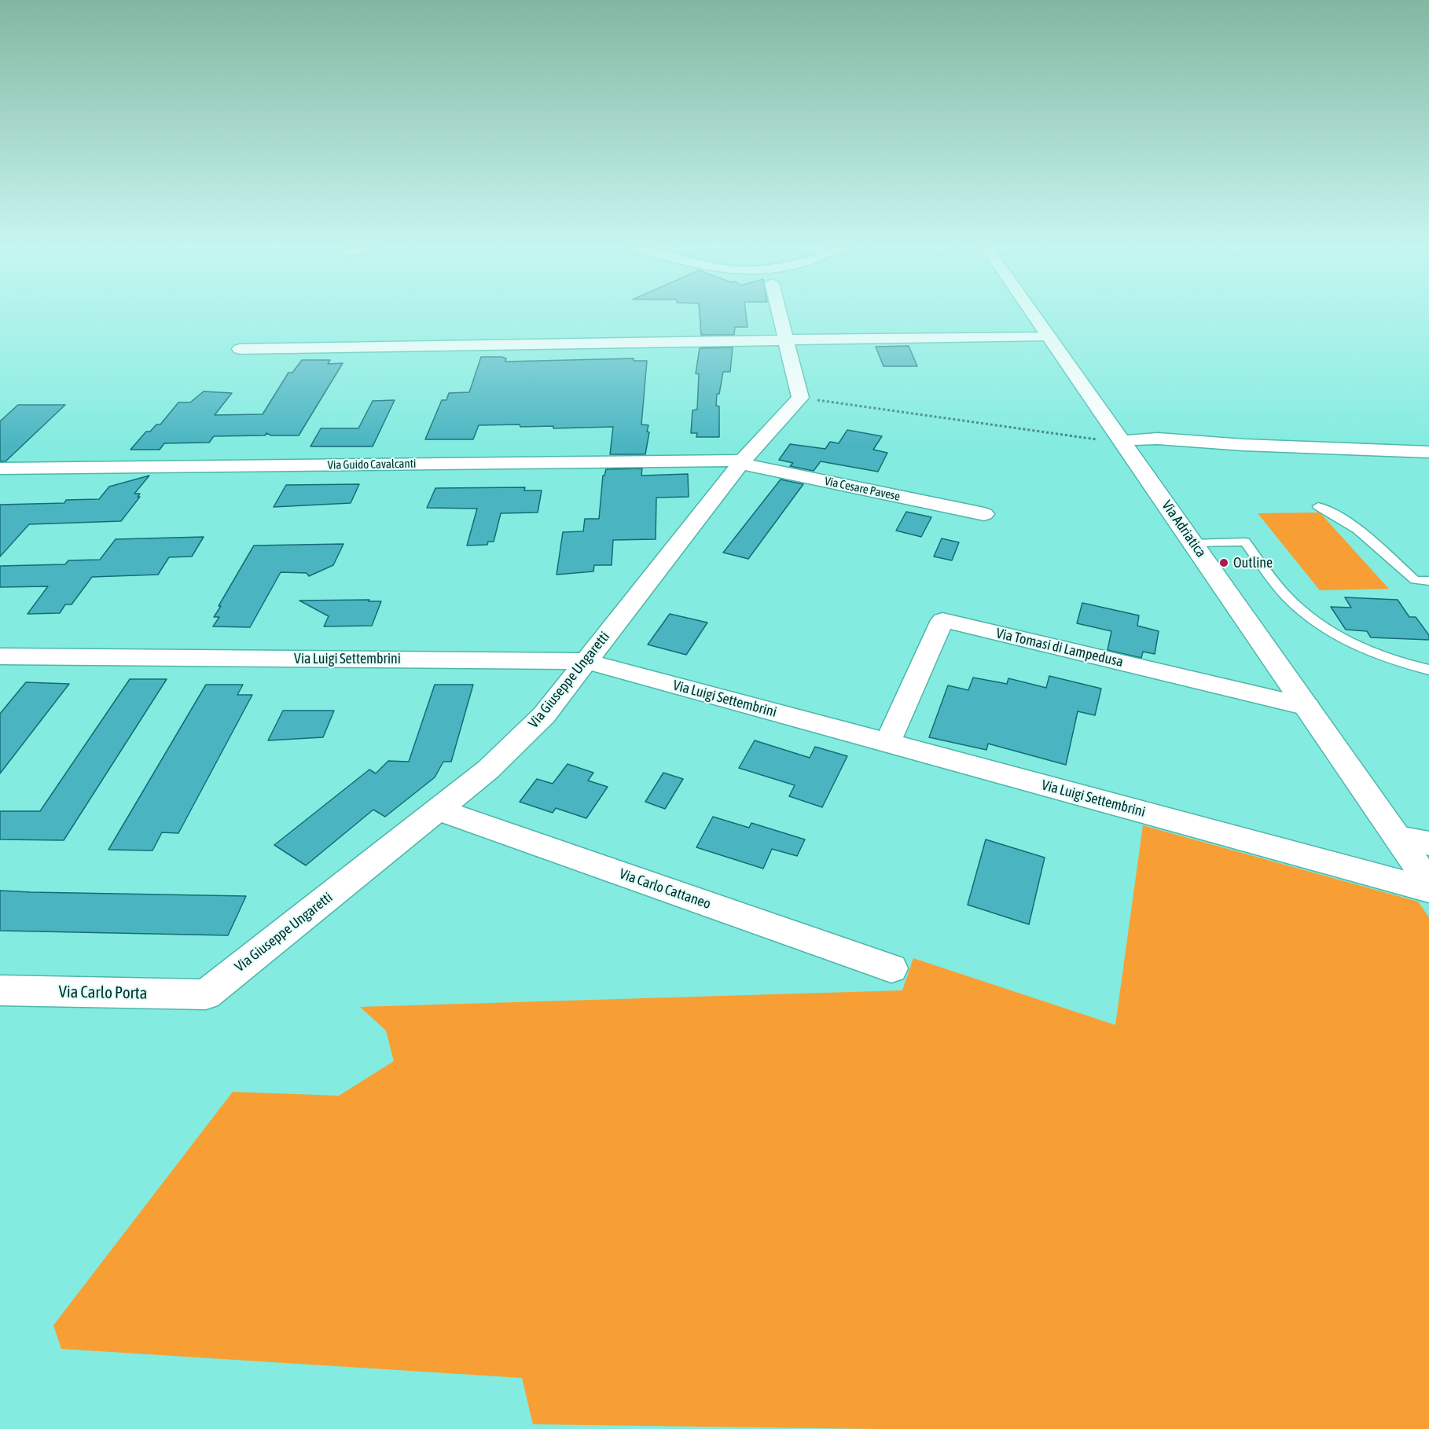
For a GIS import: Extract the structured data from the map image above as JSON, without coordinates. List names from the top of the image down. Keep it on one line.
{"streets":{"street":["Via Guido Cavalcanti","Via Cesare Pavese","Via Adriatica","Via Tomasi di Lampedusa","Via Luigi Settembrini","Via Giuseppe Ungaretti","Via Carlo Cattaneo","Via Carlo Porta"]},"crossings":[["Via Guido Cavalcanti","Via Cesare Pavese"],["Via Guido Cavalcanti","Via Giuseppe Ungaretti"],["Via Cesare Pavese","Via Giuseppe Ungaretti"],["Via Adriatica","Via Tomasi di Lampedusa"],["Via Tomasi di Lampedusa","Via Luigi Settembrini"],["Via Luigi Settembrini","Via Giuseppe Ungaretti"],["Via Giuseppe Ungaretti","Via Carlo Cattaneo"],["Via Giuseppe Ungaretti","Via Carlo Porta"]],"places":["Outline"]}
